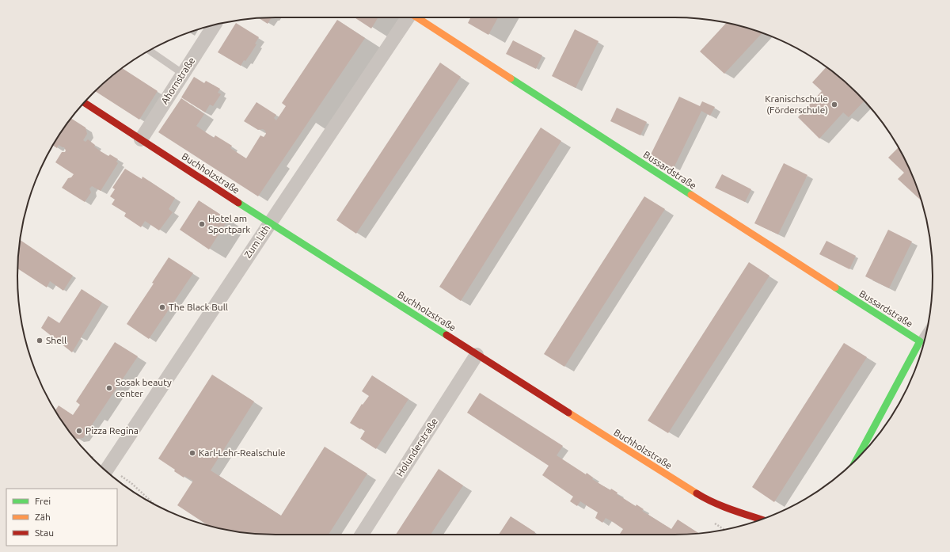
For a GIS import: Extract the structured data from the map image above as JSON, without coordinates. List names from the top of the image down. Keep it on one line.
{"streets":{"street":["Ahornstraße","Bussardstraße","Buchholzstraße","Zum Lith","Holunderstraße"]},"crossings":[["Ahornstraße","Buchholzstraße"],["Buchholzstraße","Zum Lith"],["Buchholzstraße","Holunderstraße"]],"places":["Kranischschule (Förderschule)","Hotel am Sportpark","The Black Bull","Shell","Sosak beauty center","Pizza Regina","Karl-Lehr-Realschule"],"legend":["Frei","Zäh","Stau"]}
